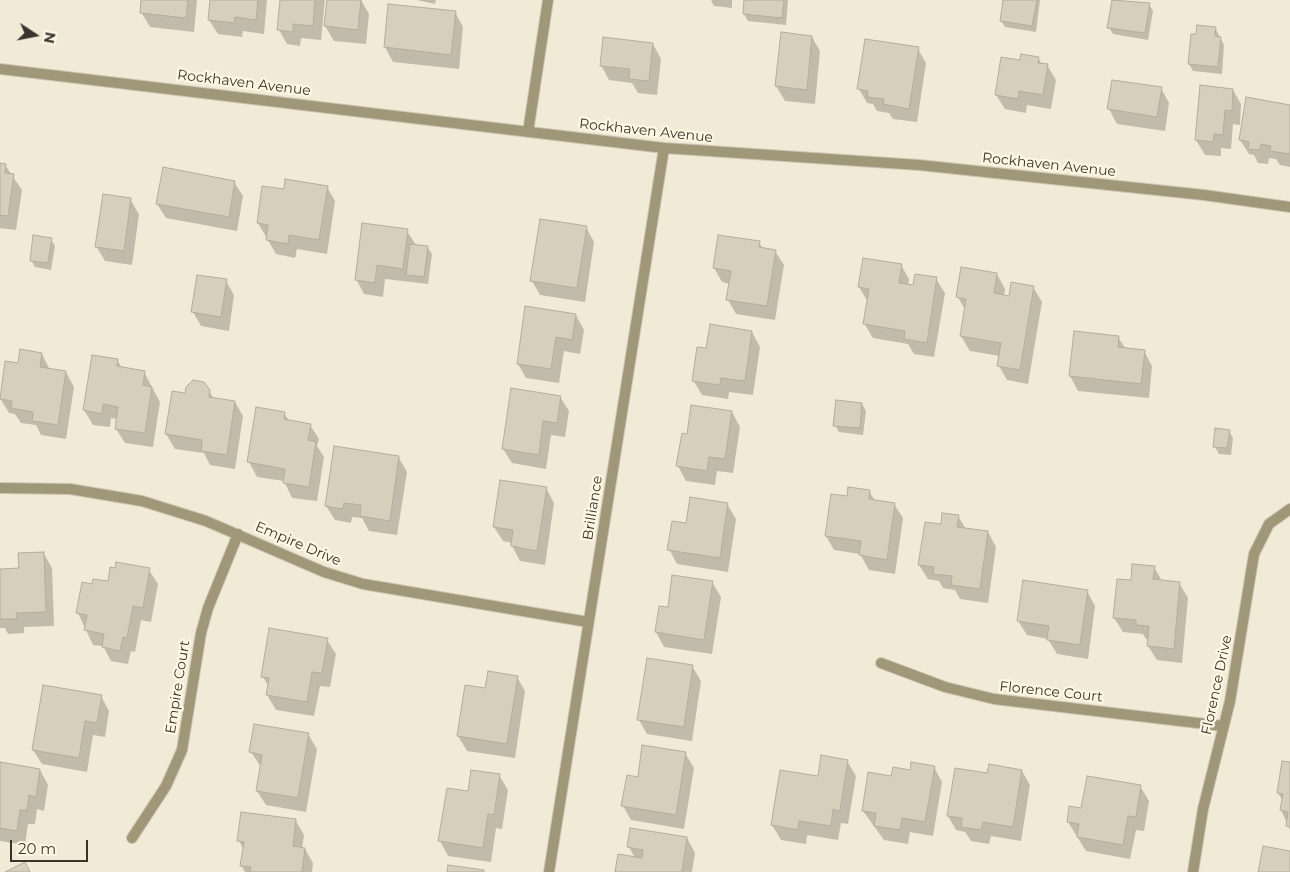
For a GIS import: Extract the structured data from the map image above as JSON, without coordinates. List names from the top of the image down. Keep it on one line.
{"streets":{"street":["Rockhaven Avenue","Brilliance","Empire Drive","Florence Drive","Empire Court","Florence Court"]},"crossings":[["Rockhaven Avenue","Brilliance"],["Brilliance","Empire Drive"],["Empire Drive","Empire Court"],["Florence Drive","Florence Court"]],"scale_bar":"20 m","north":"right"}
